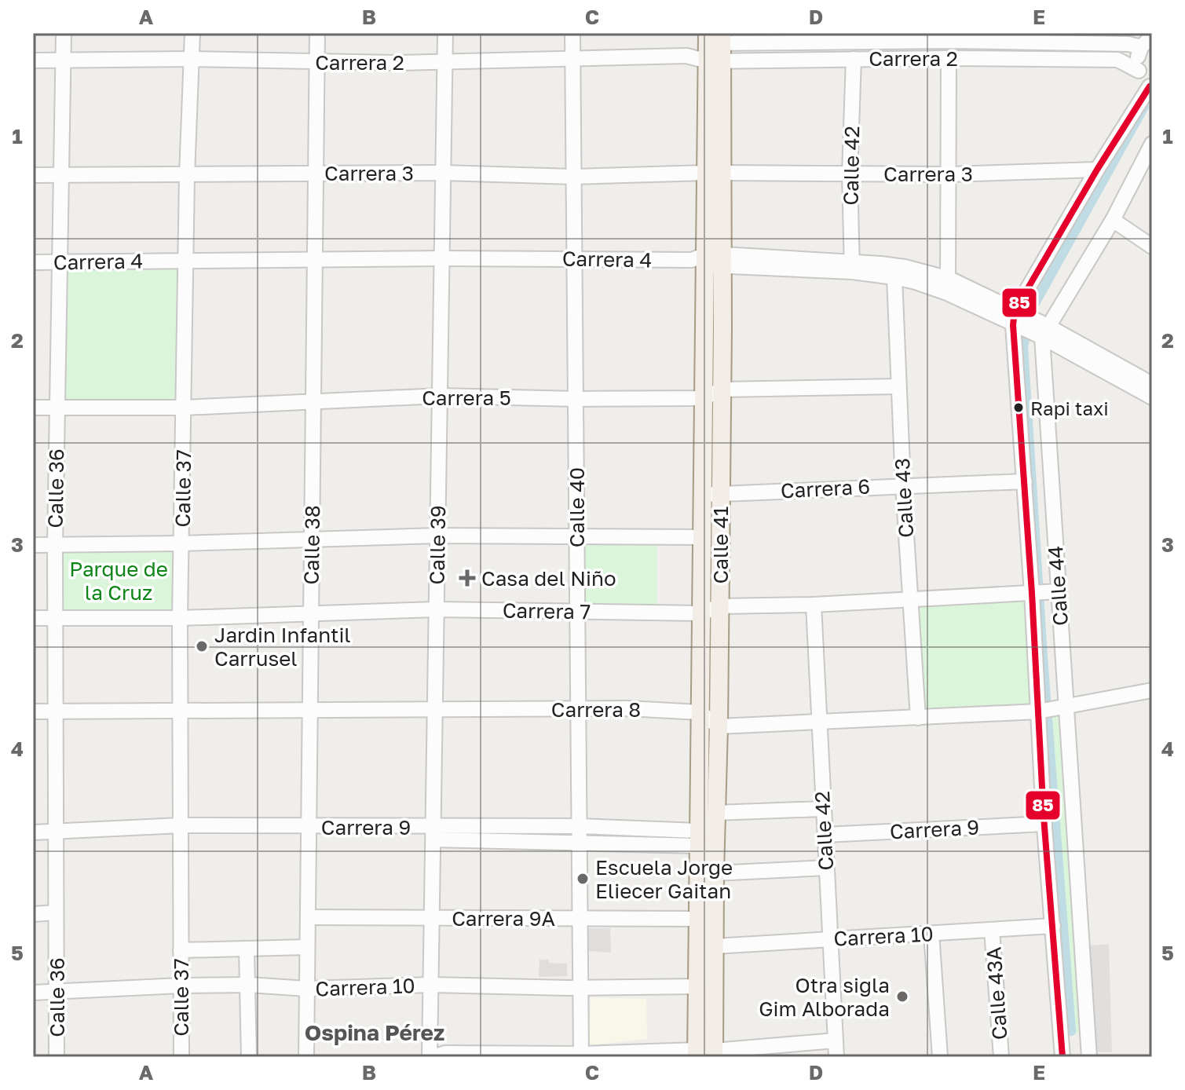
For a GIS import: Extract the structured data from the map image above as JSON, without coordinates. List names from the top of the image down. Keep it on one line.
{"streets":{"main road":["Calle 41"],"street":["Carrera 2","Calle 42","Carrera 3","Carrera 4","Carrera 5","Calle 36","Calle 37","Carrera 6","Calle 43","Calle 40","Calle 38","Calle 39","Calle 44","Carrera 7","Carrera 8","Carrera 9","Carrera 9A","Carrera 10","Calle 43A"]},"crossings":[["Carrera 2","Calle 42"],["Carrera 2","Calle 36"],["Carrera 2","Calle 37"],["Carrera 2","Calle 40"],["Carrera 2","Calle 38"],["Carrera 2","Calle 39"],["Carrera 2","Calle 41"],["Calle 42","Carrera 3"],["Calle 42","Carrera 4"],["Calle 42","Carrera 7"],["Calle 42","Carrera 9"],["Calle 42","Carrera 10"],["Carrera 3","Calle 36"],["Carrera 3","Calle 37"],["Carrera 3","Calle 40"],["Carrera 3","Calle 38"],["Carrera 3","Calle 39"],["Carrera 3","Calle 41"],["Carrera 4","Calle 36"],["Carrera 4","Calle 37"],["Carrera 4","Calle 43"],["Carrera 4","Calle 40"],["Carrera 4","Calle 38"],["Carrera 4","Calle 39"],["Carrera 4","Calle 41"],["Carrera 4","Calle 44"],["Carrera 5","Calle 36"],["Carrera 5","Calle 37"],["Carrera 5","Calle 43"],["Carrera 5","Calle 40"],["Carrera 5","Calle 38"],["Carrera 5","Calle 39"],["Carrera 5","Calle 41"],["Calle 36","Carrera 7"],["Calle 36","Carrera 8"],["Calle 36","Carrera 9"],["Calle 36","Carrera 10"],["Calle 37","Carrera 7"],["Calle 37","Carrera 8"],["Calle 37","Carrera 9"],["Calle 37","Carrera 10"],["Carrera 6","Calle 43"],["Carrera 6","Calle 41"],["Carrera 6","Calle 44"],["Calle 43","Carrera 7"],["Calle 40","Carrera 7"],["Calle 40","Carrera 8"],["Calle 40","Carrera 9"],["Calle 40","Carrera 9A"],["Calle 40","Carrera 10"],["Calle 38","Carrera 7"],["Calle 38","Carrera 8"],["Calle 38","Carrera 9"],["Calle 38","Carrera 9A"],["Calle 38","Carrera 10"],["Calle 39","Carrera 7"],["Calle 39","Carrera 8"],["Calle 39","Carrera 9"],["Calle 39","Carrera 9A"],["Calle 39","Carrera 10"],["Calle 41","Carrera 7"],["Calle 41","Carrera 8"],["Calle 41","Carrera 9"],["Calle 41","Carrera 9A"],["Calle 41","Carrera 10"],["Calle 44","Carrera 7"],["Calle 44","Carrera 9"],["Calle 44","Carrera 10"],["Carrera 10","Calle 43A"]],"districts":["Ospina Pérez"],"parks":["Parque de la Cruz"],"places":{"other":["Rapi taxi","Jardin Infantil Carrusel","Escuela Jorge Eliecer Gaitan","Otra sigla Gim Alborada"],"health":["Casa del Niño"]},"lines":["transit line 85"],"grid":{"columns":["A","B","C","D","E"],"rows":["1","2","3","4","5"]}}
